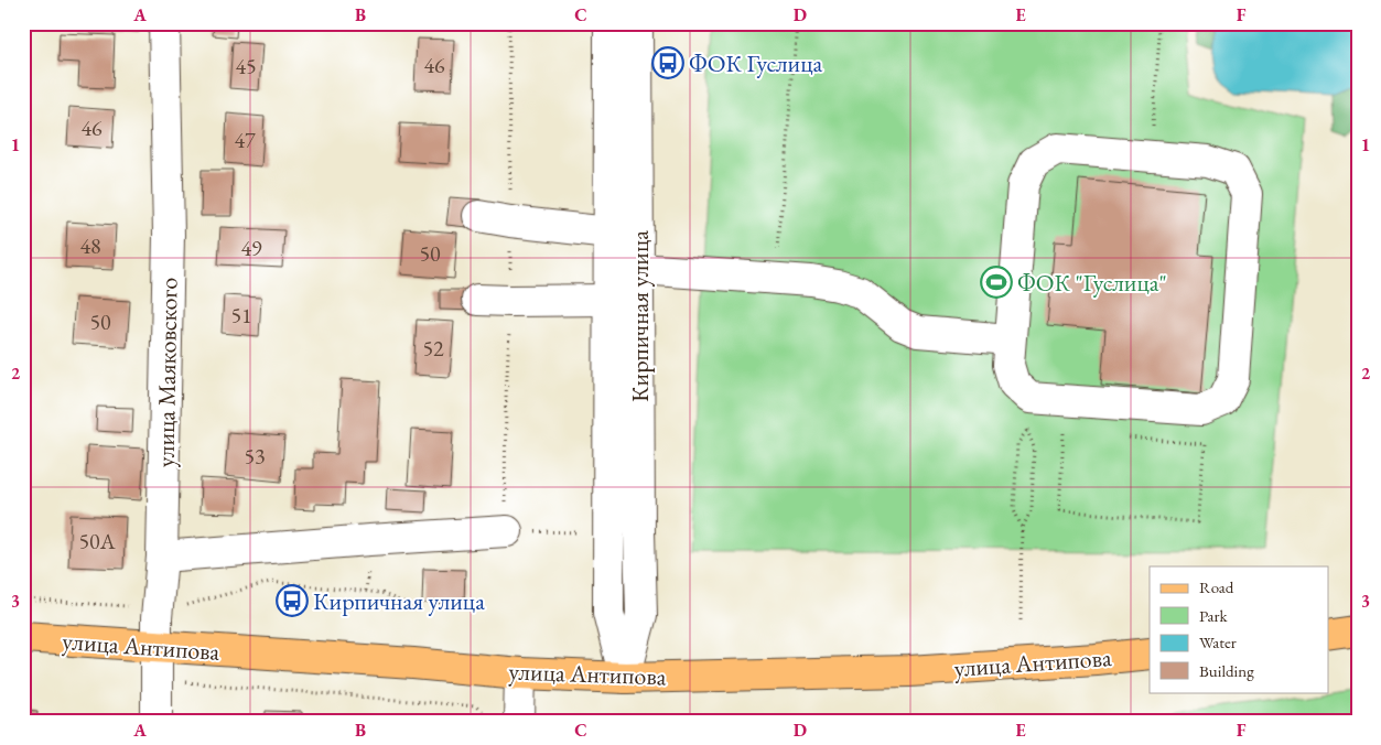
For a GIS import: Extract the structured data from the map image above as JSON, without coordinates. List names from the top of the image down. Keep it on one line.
{"streets":{"main road":["улица Антипова"],"street":["Кирпичная улица","улица Маяковского"]},"crossings":[["Кирпичная улица","улица Антипова"],["улица Маяковского","улица Антипова"]],"places":{"bus stop":["ФОК Гуслица","Кирпичная улица"],"sports":["ФОК \"Гуслица\""]},"house_numbers":["46","45","46","47","48","49","50","51","50","52","53","50А"],"legend":["Road","Park","Water","Building"],"grid":{"columns":["A","B","C","D","E","F"],"rows":["1","2","3"]}}
